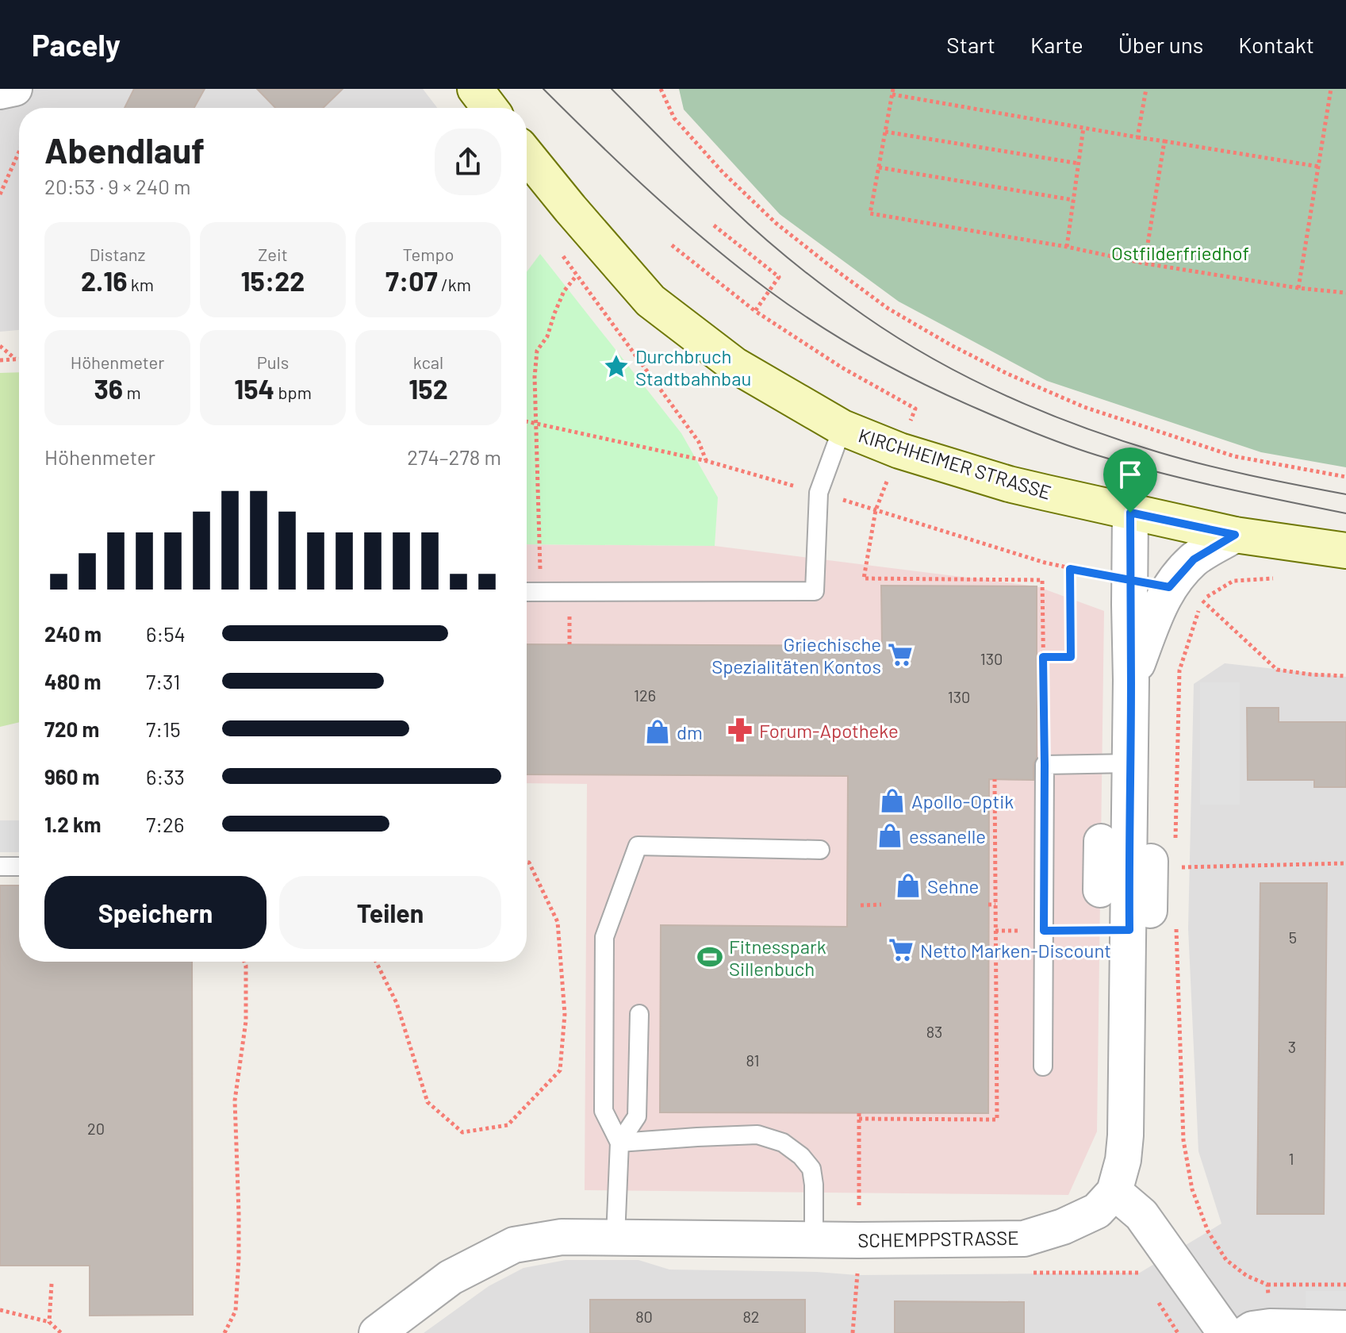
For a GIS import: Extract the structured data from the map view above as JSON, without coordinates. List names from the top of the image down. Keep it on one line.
{"streets":{"main road":["KIRCHHEIMER STRASSE"],"street":["SCHEMPPSTRASSE"]},"parks":["Ostfilderfriedhof"],"places":{"place":["Durchbruch Stadtbahnbau"],"supermarket":["Griechische Spezialitäten Kontos","Netto Marken-Discount"],"pharmacy":["Forum-Apotheke"],"shop":["dm","Apollo-Optik","essanelle","Sehne"],"sports":["Fitnesspark Sillenbuch"]},"house_numbers":["130","126","130","5","83","3","81","20","1","80","82"],"page":{"header":"Pacely","nav":["Start","Karte","Über uns","Kontakt"],"heading":["Abendlauf","20:53 · 9 × 240 m"],"stats":[["Distanz","2.16 km"],["Zeit","15:22"],["Tempo","7:07 /km"],["Höhenmeter","36 m"],["Puls","154 bpm"],["kcal","152"]],"chart":["Höhenmeter","274–278 m"],"list":[{"name":"240 m","note":"6:54"},{"name":"480 m","note":"7:31"},{"name":"720 m","note":"7:15"},{"name":"960 m","note":"6:33"},{"name":"1.2 km","note":"7:26"}],"buttons":["Speichern","Teilen"]}}
